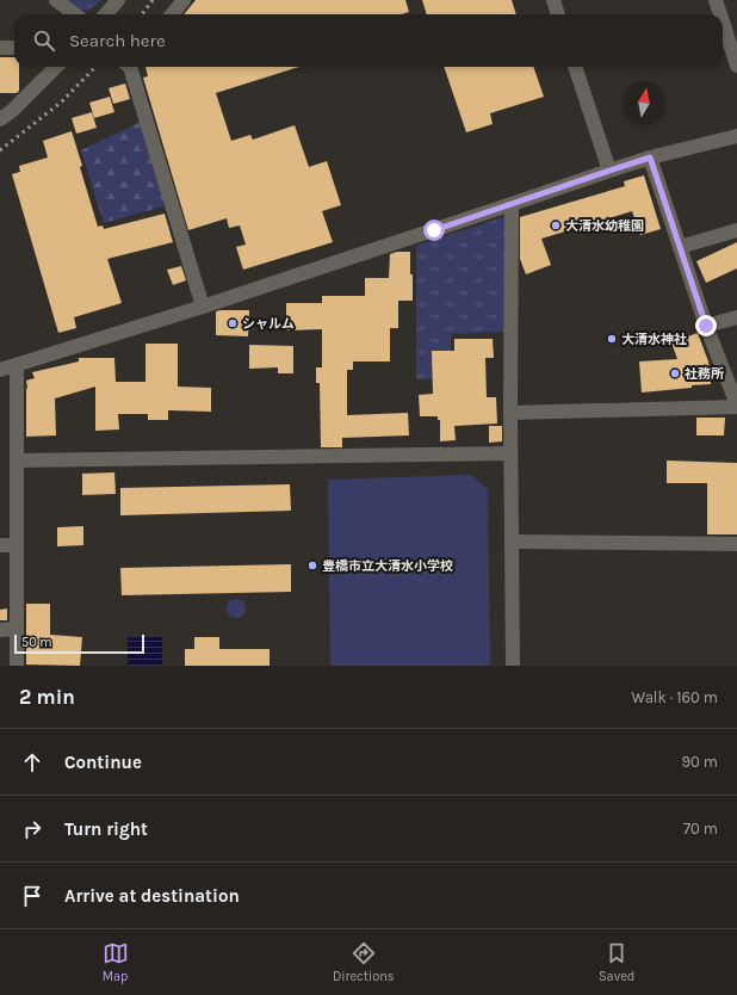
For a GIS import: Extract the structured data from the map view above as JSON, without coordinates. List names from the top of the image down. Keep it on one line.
{"places":["大清水幼稚園","シャルム","大清水神社","社務所","豊橋市立大清水小学校"],"scale_bar":"50 m","north":"top","page":{"search":"Search here","scale":"50 m","heading":["2 min","Walk · 160 m"],"list":[["Continue","90 m"],["Turn right","70 m"],"Arrive at destination"],"nav":["Map","Directions","Saved"]}}
